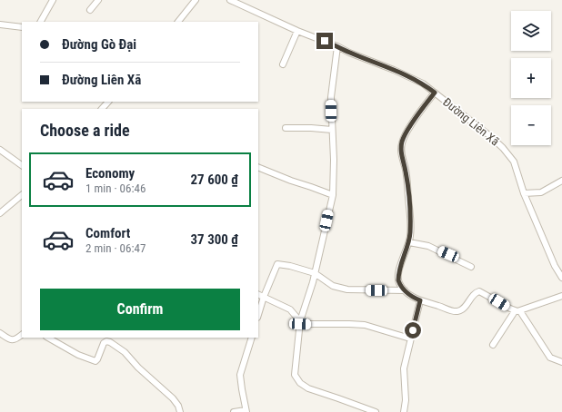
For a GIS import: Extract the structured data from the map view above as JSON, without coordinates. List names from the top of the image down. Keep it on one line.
{"streets":{"street":["Đường Liên Xã"]},"page":{"map_buttons":["+","−"],"banner":["Đường Gò Đại","Đường Liên Xã"],"heading":"Choose a ride","list":[{"name":"Economy","note":"1 min · 06:46","value":"27 600 ₫"},{"name":"Comfort","note":"2 min · 06:47","value":"37 300 ₫"}],"buttons":"Confirm"}}
